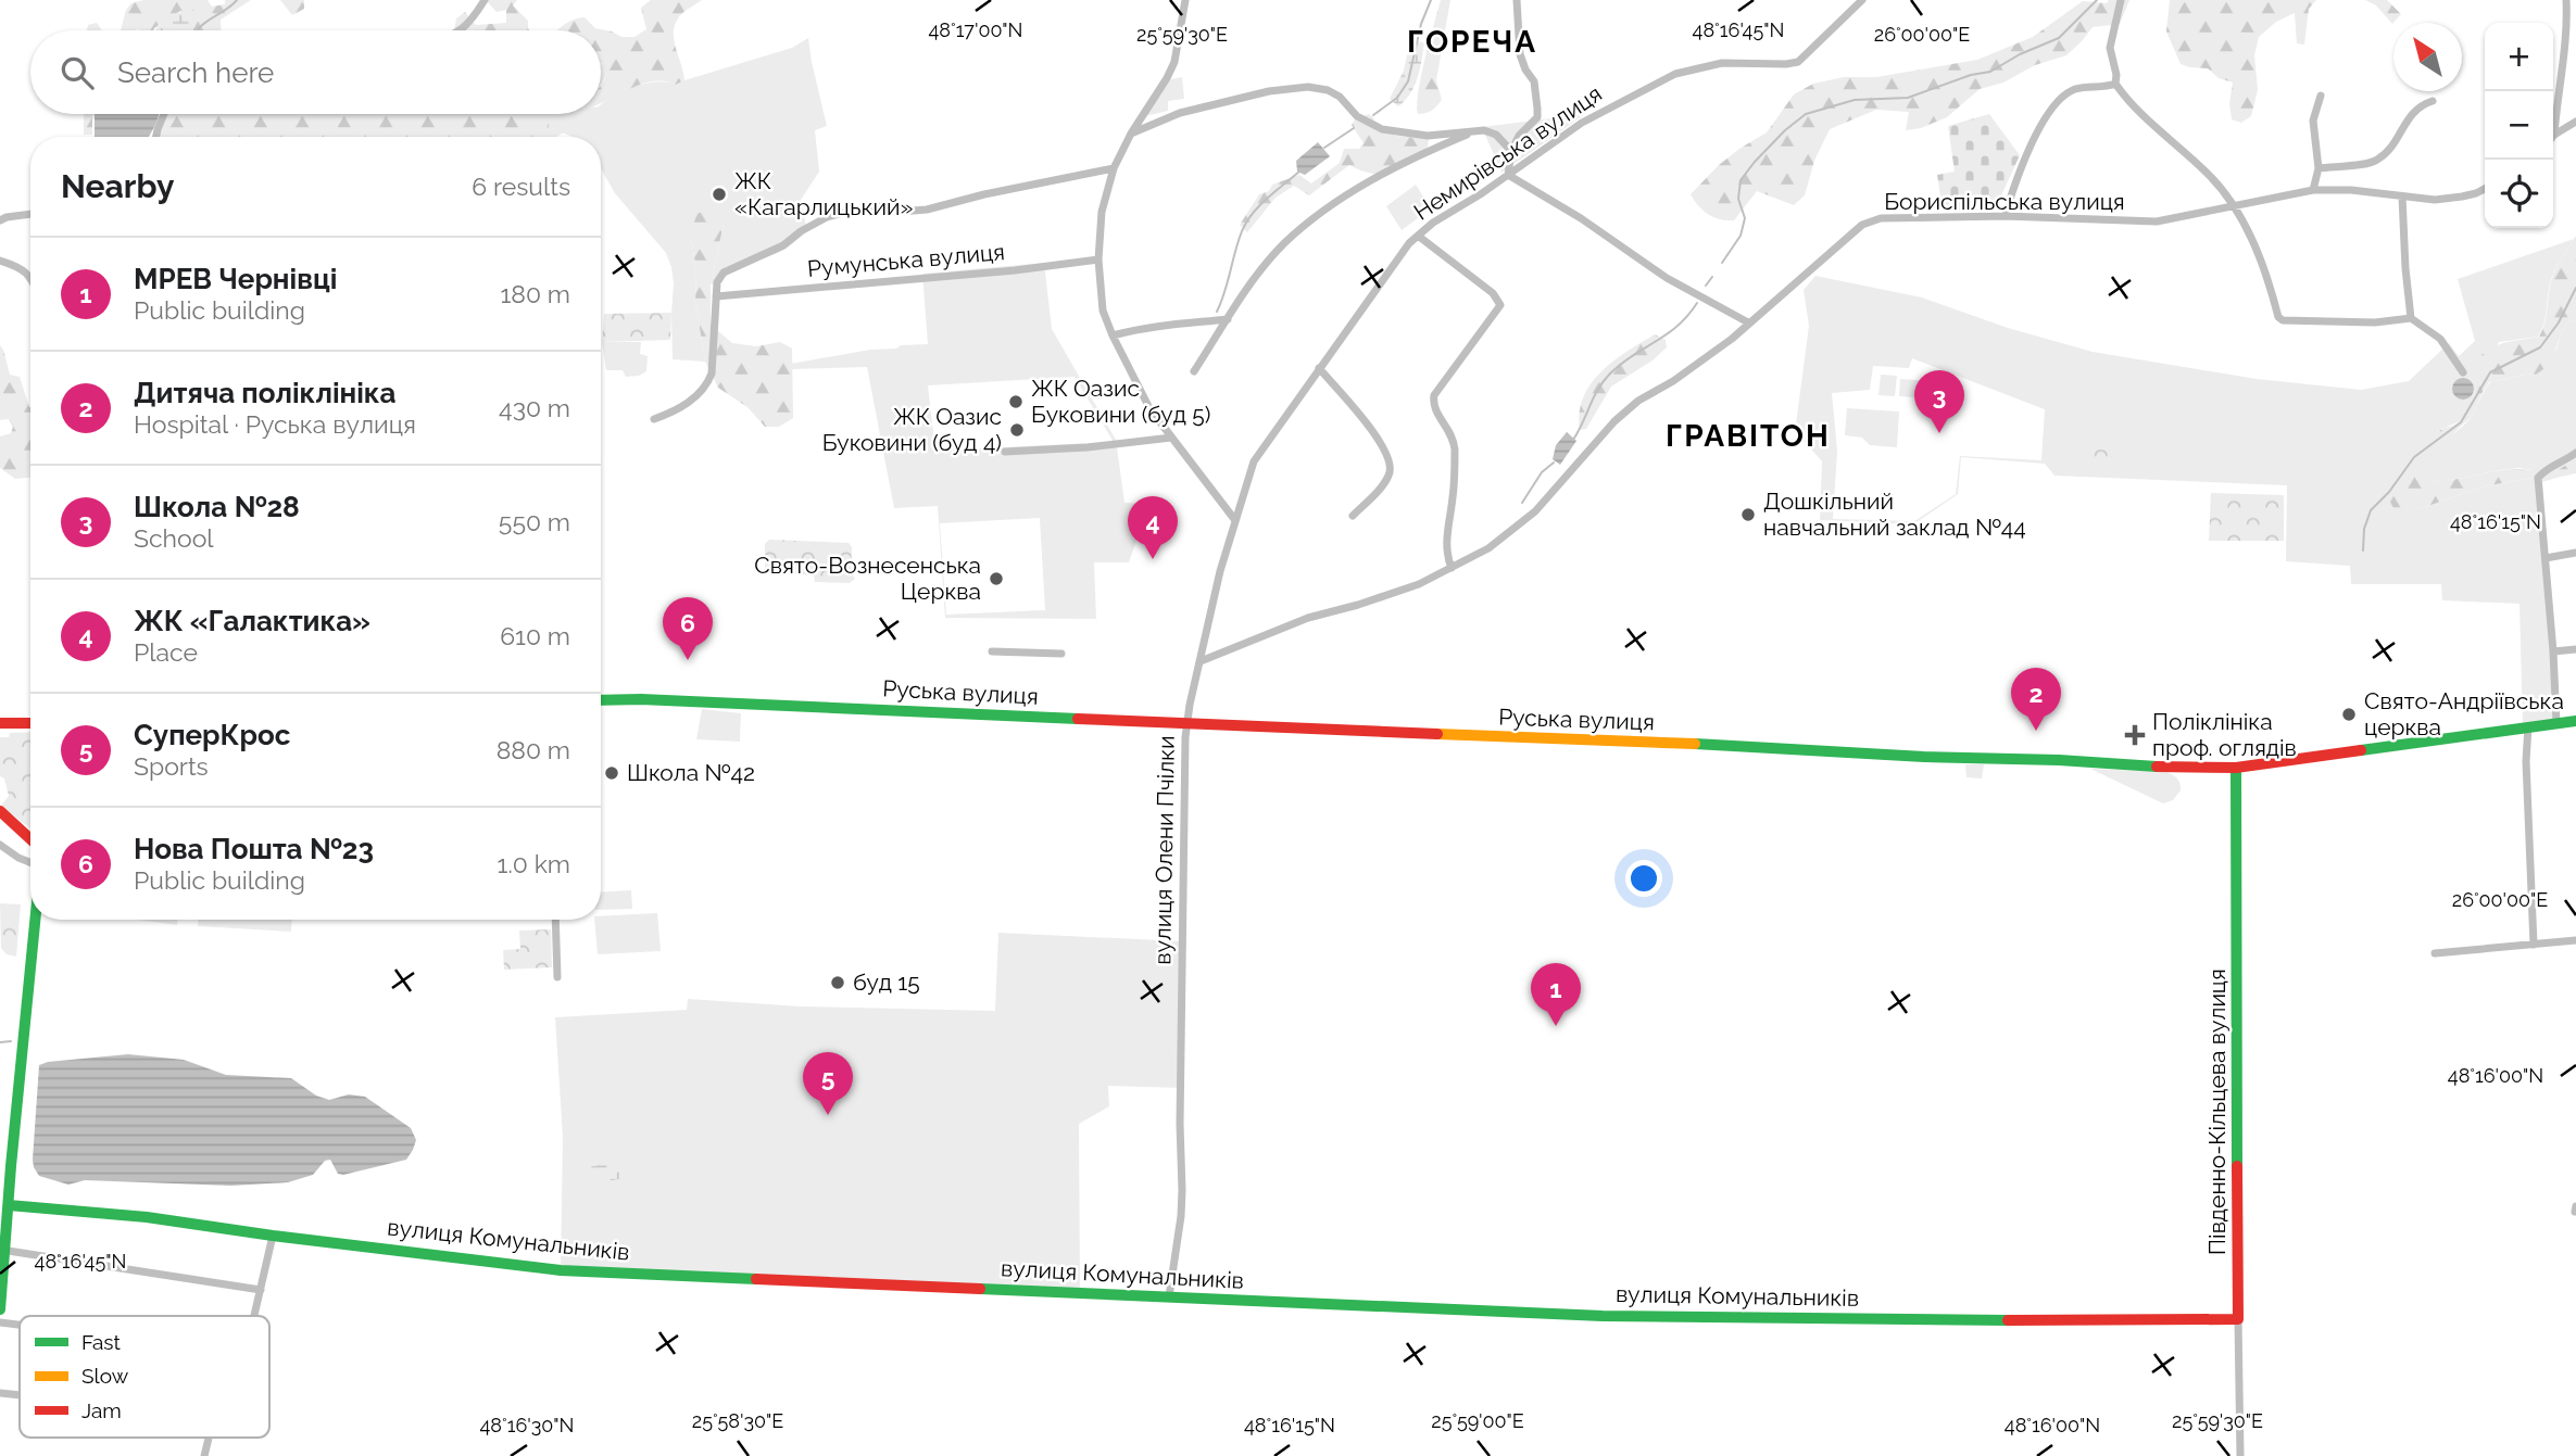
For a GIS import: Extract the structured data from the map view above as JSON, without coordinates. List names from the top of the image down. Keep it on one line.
{"streets":{"street":["Немирівська вулиця","Бориспільська вулиця","Румунська вулиця","Руська вулиця","вулиця Олени Пчілки","Південно-Кільцева вулиця","вулиця Комунальників"]},"crossings":[["Немирівська вулиця","Бориспільська вулиця"],["Немирівська вулиця","Руська вулиця"],["Немирівська вулиця","вулиця Олени Пчілки"],["Руська вулиця","вулиця Олени Пчілки"],["Руська вулиця","Південно-Кільцева вулиця"],["вулиця Олени Пчілки","вулиця Комунальників"],["Південно-Кільцева вулиця","вулиця Комунальників"]],"districts":["ГОРЕЧА","ГРАВІТОН"],"places":{"other":["ЖК «Кагарлицький»","ЖК Оазис Буковини (буд 5)","ЖК Оазис Буковини (буд 4)","Дошкільний навчальний заклад №44","Свято-Вознесенська Церква","Свято-Андріївська церква","Школа №42","буд 15"],"health":["Поліклініка проф. оглядів"]},"legend":["Fast","Slow","Jam"],"north":"top left","page":{"map_buttons":["+","−"],"search":"Search here","heading":["Nearby","6 results"],"list":[{"mark":"1","name":"МРЕВ Чернівці","note":"Public building","value":"180 m"},{"mark":"2","name":"Дитяча поліклініка","note":"Hospital · Руська вулиця","value":"430 m"},{"mark":"3","name":"Школа №28","note":"School","value":"550 m"},{"mark":"4","name":"ЖК «Галактика»","note":"Place","value":"610 m"},{"mark":"5","name":"СуперКрос","note":"Sports","value":"880 m"},{"mark":"6","name":"Нова Пошта №23","note":"Public building","value":"1.0 km"}],"pins":["3","4","6","2","1","5"]},"coordinates":["48°17'00\"N","48°16'45\"N","25°59'30\"E","26°00'00\"E","48°16'15\"N","48°16'00\"N","25°58'30\"E","25°59'00\"E","48°16'30\"N"]}
